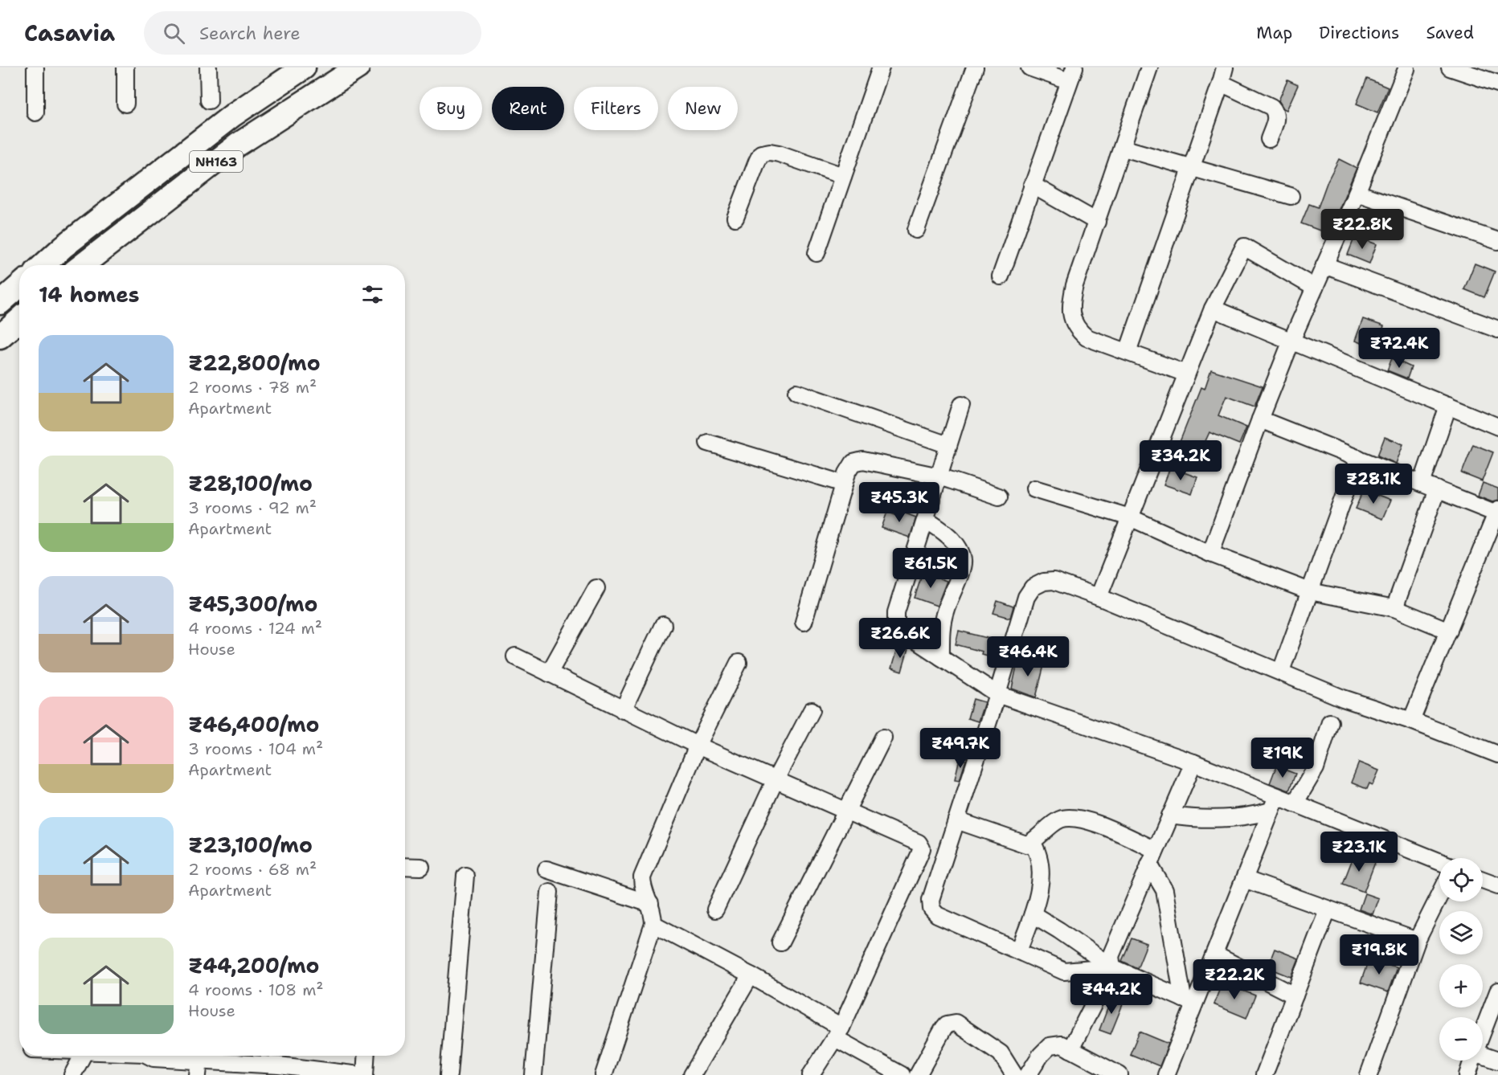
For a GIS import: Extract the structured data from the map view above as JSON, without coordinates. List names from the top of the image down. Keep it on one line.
{"streets":{"highway":["NH163"]},"page":{"header":"Casavia","search":"Search here","nav":["Map","Directions","Saved"],"chip":["Buy","Rent","Filters","New"],"price":["₹22.8K","₹72.4K","₹34.2K","₹28.1K","₹45.3K","₹61.5K","₹26.6K","₹46.4K","₹49.7K","₹19K","₹23.1K","₹19.8K","₹22.2K","₹44.2K"],"heading":"14 homes","list":[{"name":"₹22,800/mo","note":"2 rooms · 78 m² · Apartment"},{"name":"₹28,100/mo","note":"3 rooms · 92 m² · Apartment"},{"name":"₹45,300/mo","note":"4 rooms · 124 m² · House"},{"name":"₹46,400/mo","note":"3 rooms · 104 m² · Apartment"},{"name":"₹23,100/mo","note":"2 rooms · 68 m² · Apartment"},{"name":"₹44,200/mo","note":"4 rooms · 108 m² · House"}],"map_buttons":["+","−"]}}
